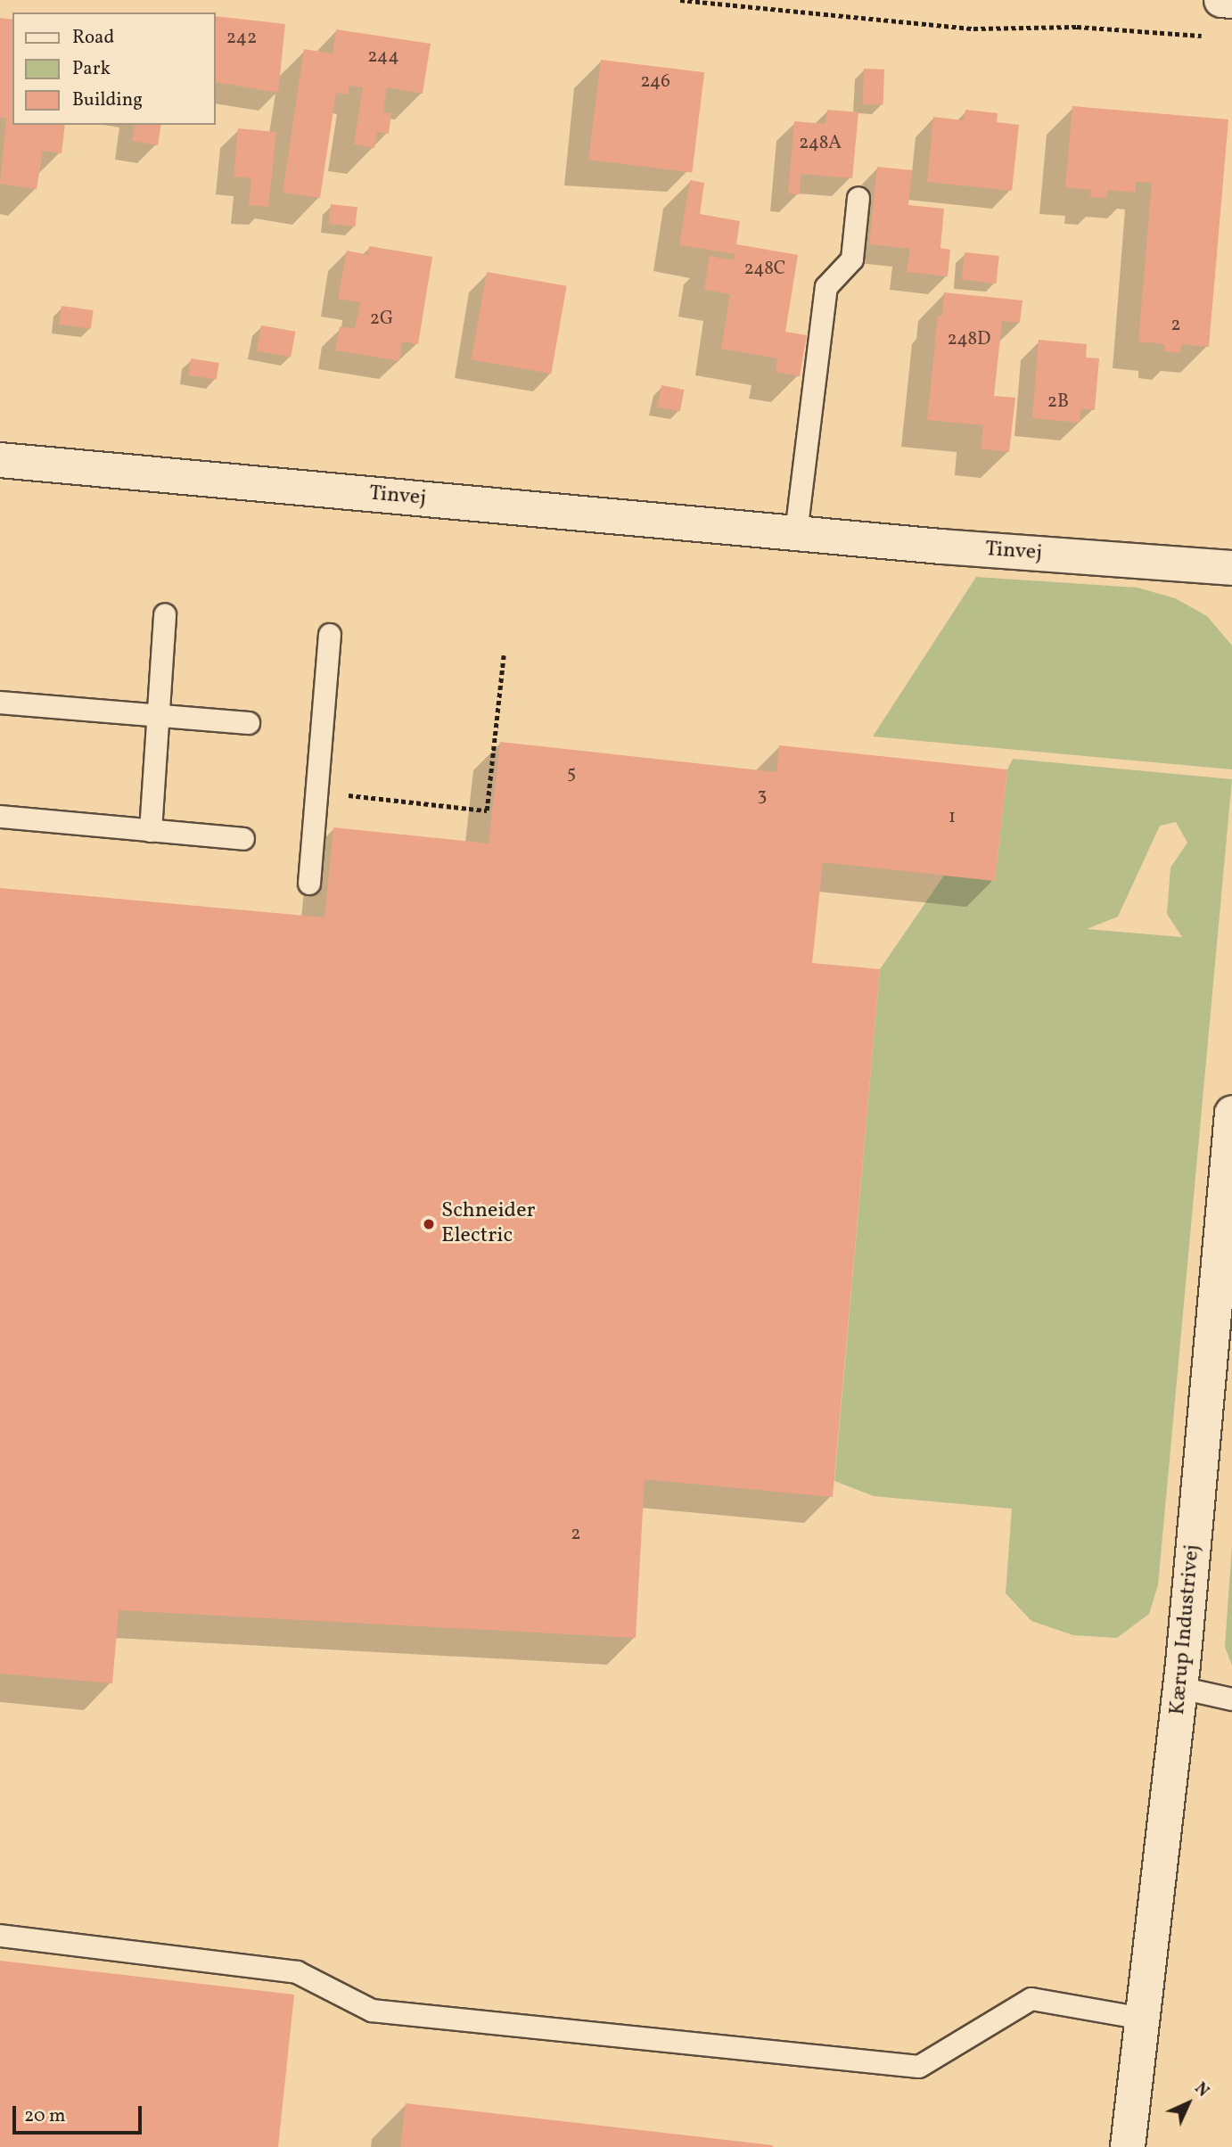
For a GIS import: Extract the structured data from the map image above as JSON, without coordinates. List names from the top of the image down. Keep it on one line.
{"streets":{"street":["Tinvej","Kærup Industrivej"]},"places":["Schneider Electric"],"house_numbers":["242","244","246","248A","248C","2G","2","248D","2B","5","3","1","2"],"legend":["Road","Park","Building"],"scale_bar":"20 m","north":"top right"}
